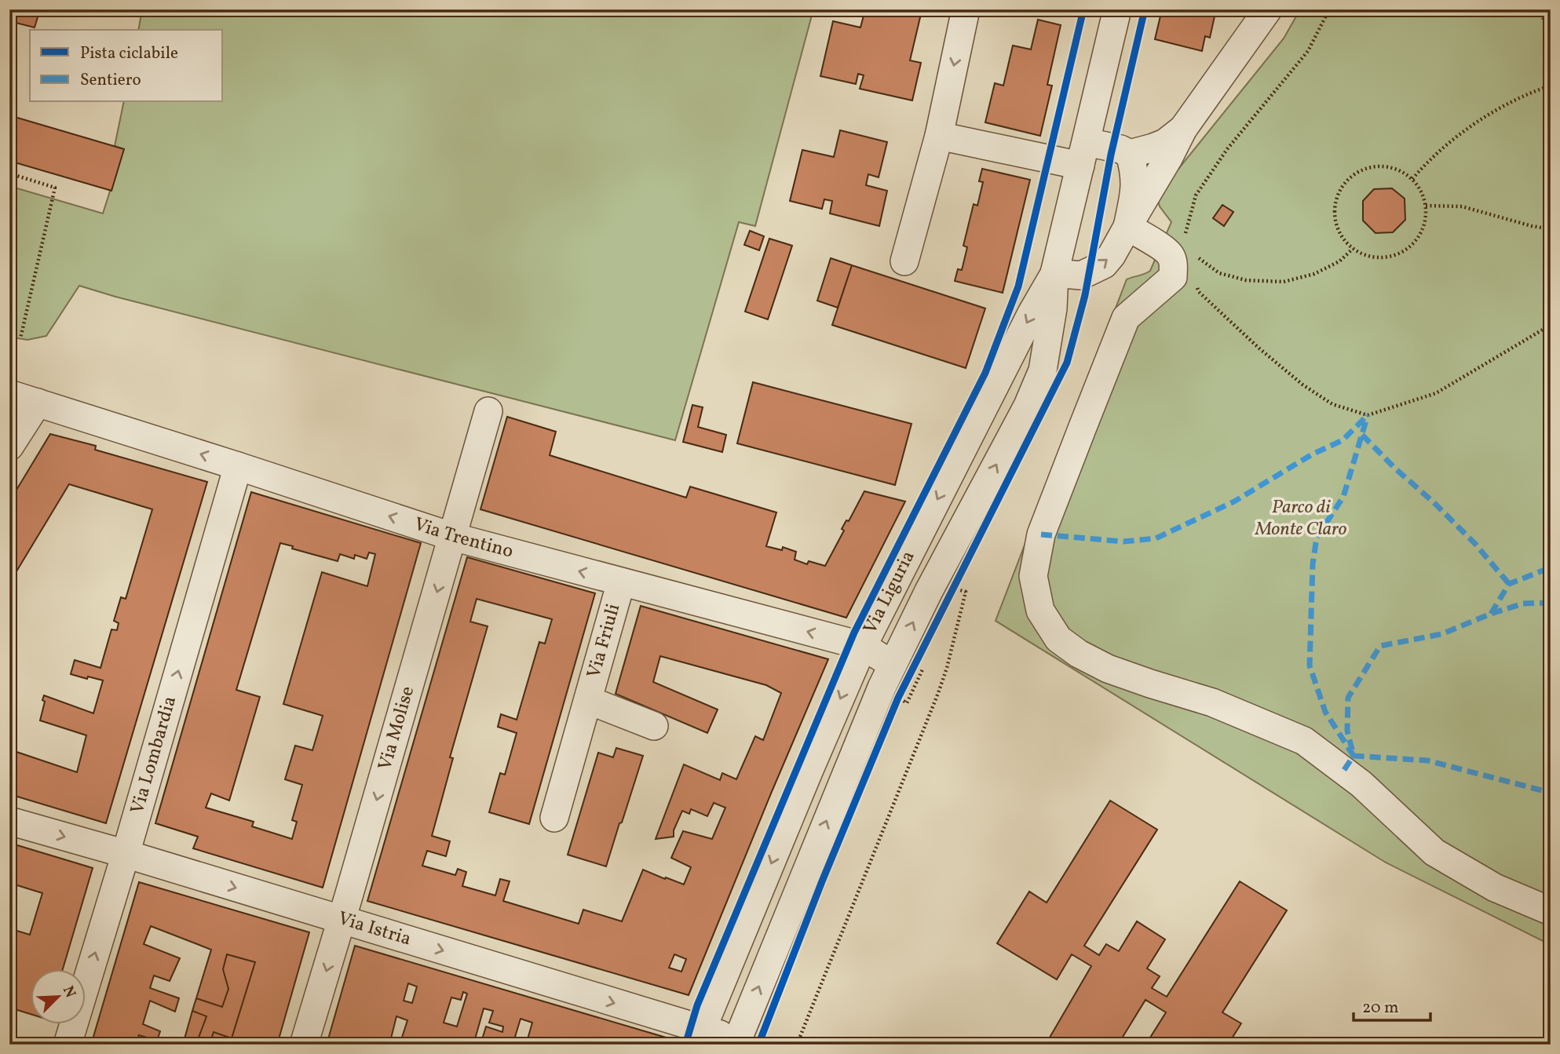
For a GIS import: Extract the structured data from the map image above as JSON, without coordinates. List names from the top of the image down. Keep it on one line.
{"streets":{"street":["Via Trentino","Via Liguria","Via Friuli","Via Molise","Via Lombardia","Via Istria"]},"crossings":[["Via Trentino","Via Liguria"],["Via Trentino","Via Friuli"],["Via Trentino","Via Molise"],["Via Trentino","Via Lombardia"],["Via Liguria","Via Istria"],["Via Molise","Via Istria"],["Via Lombardia","Via Istria"]],"one_way":["Via Trentino","Via Molise","Via Lombardia","Via Istria"],"parks":["Parco di Monte Claro"],"legend":["Pista ciclabile","Sentiero"],"scale_bar":"20 m","north":"top right"}
